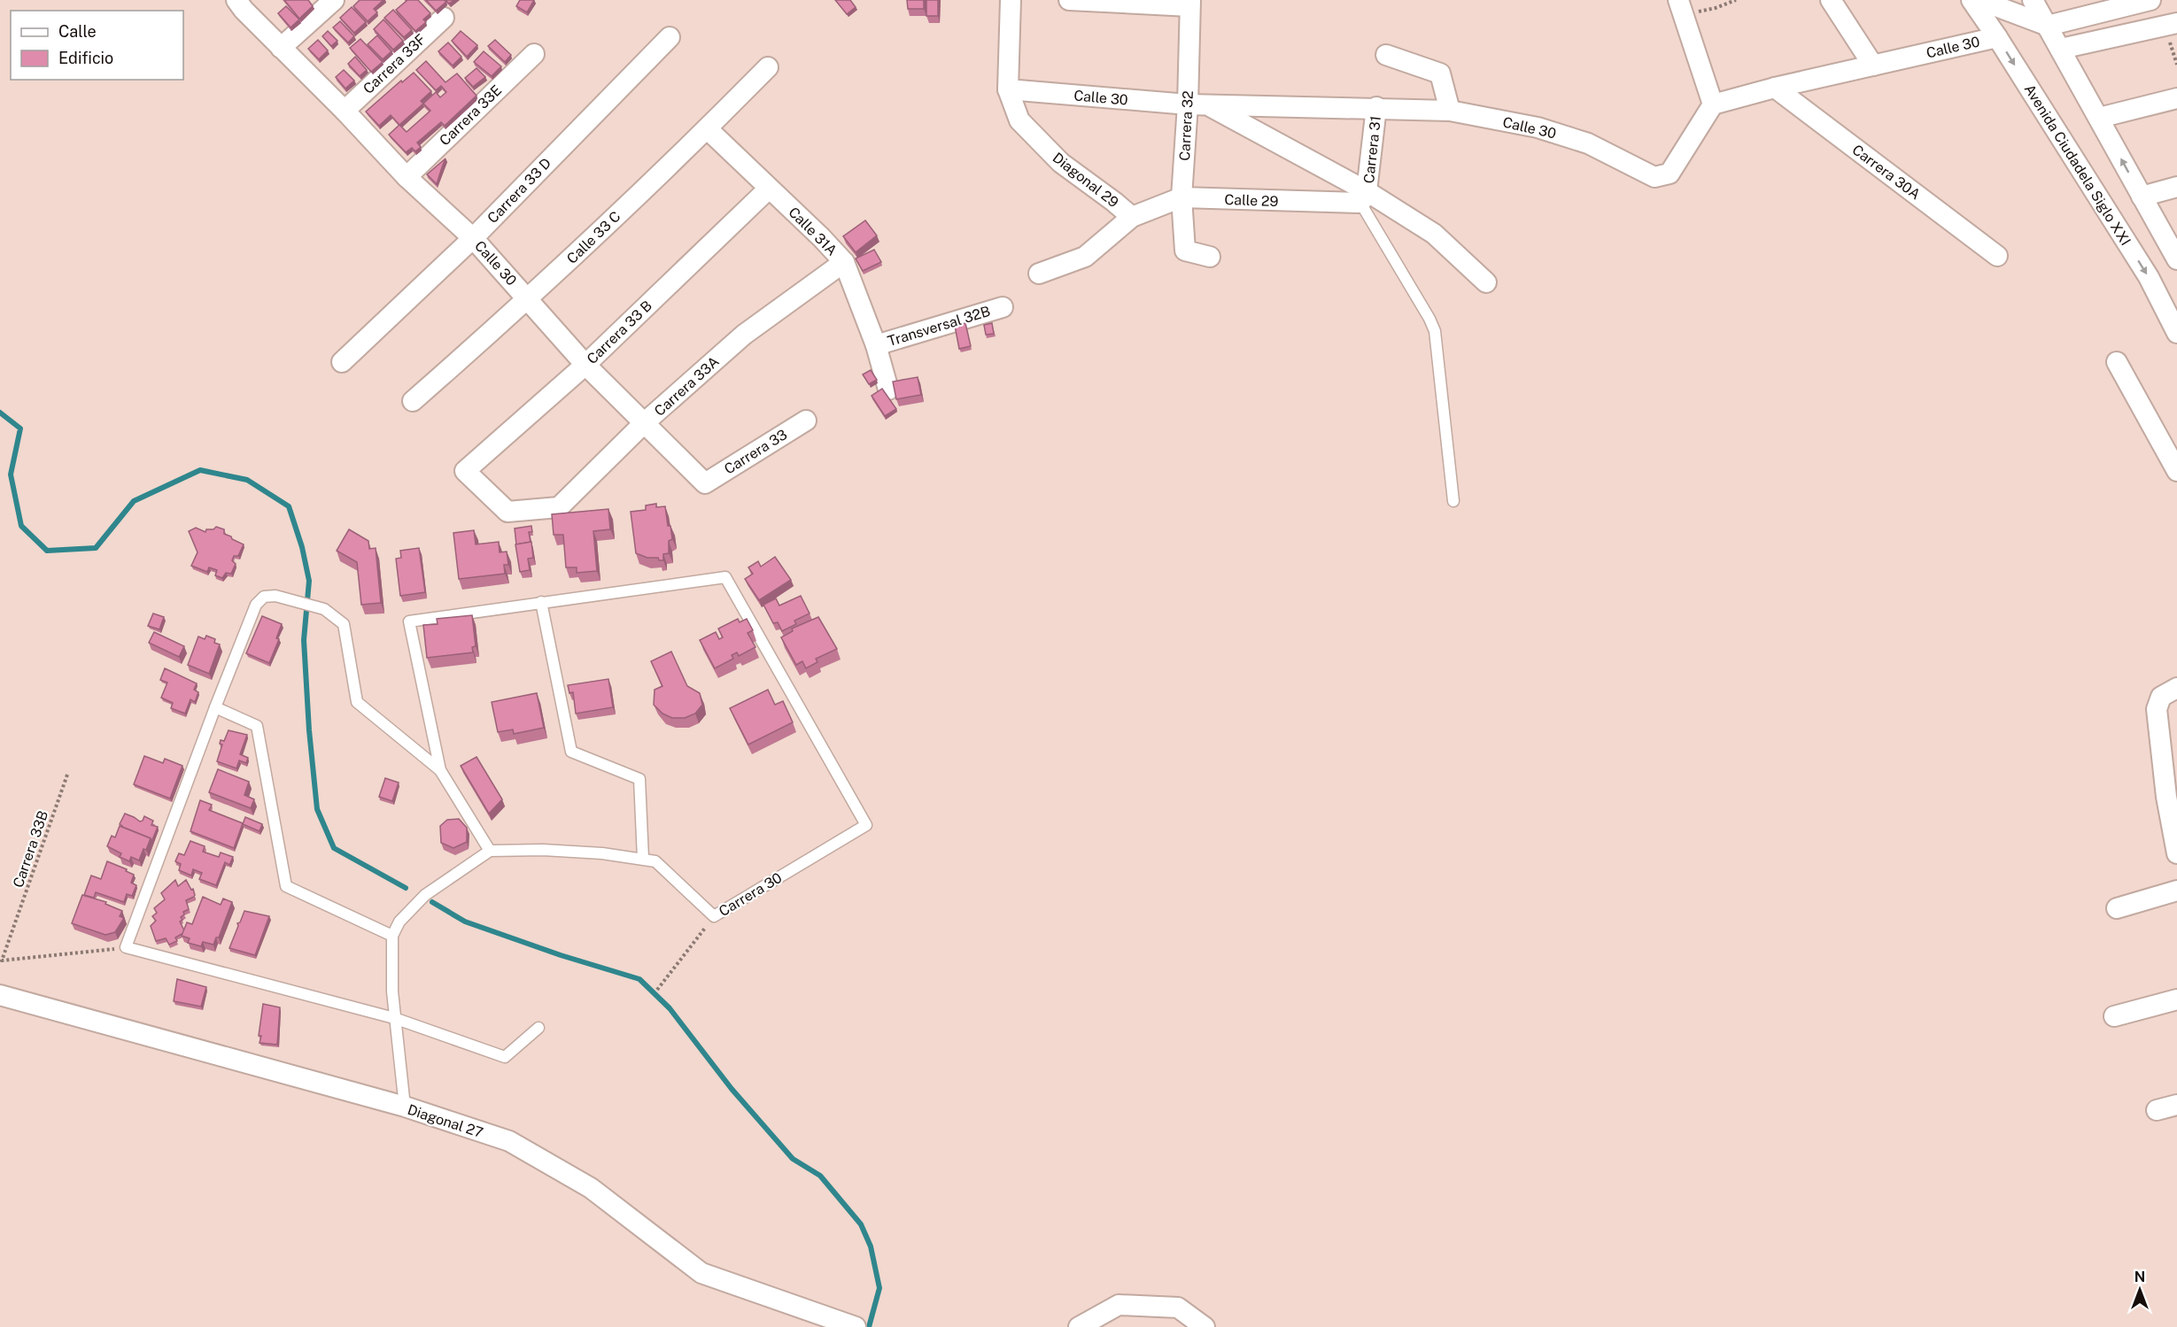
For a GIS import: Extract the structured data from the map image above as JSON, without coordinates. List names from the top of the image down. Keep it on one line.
{"streets":{"street":["Calle 30","Carrera 33F","Carrera 33E","Carrera 32","Carrera 31","Avenida Ciudadela Siglo XXI","Carrera 30A","Diagonal 29","Carrera 33 D","Calle 29","Calle 31A","Calle 33 C","Transversal 32B","Carrera 33 B","Carrera 33A","Carrera 33","Diagonal 27"],"lane":["Carrera 30"],"path":["Carrera 33B"]},"crossings":[["Calle 30","Carrera 33F"],["Calle 30","Carrera 33E"],["Calle 30","Carrera 32"],["Calle 30","Carrera 31"],["Calle 30","Avenida Ciudadela Siglo XXI"],["Calle 30","Carrera 30A"],["Calle 30","Diagonal 29"],["Calle 30","Carrera 33 D"],["Calle 30","Calle 33 C"],["Calle 30","Carrera 33 B"],["Calle 30","Carrera 33A"],["Calle 30","Carrera 33"],["Carrera 32","Calle 29"],["Carrera 31","Calle 29"],["Diagonal 29","Calle 29"],["Calle 31A","Calle 33 C"],["Calle 31A","Transversal 32B"],["Calle 31A","Carrera 33 B"],["Calle 31A","Carrera 33A"],["Carrera 33 B","Carrera 33A"]],"legend":["Calle","Edificio"],"north":"top"}
